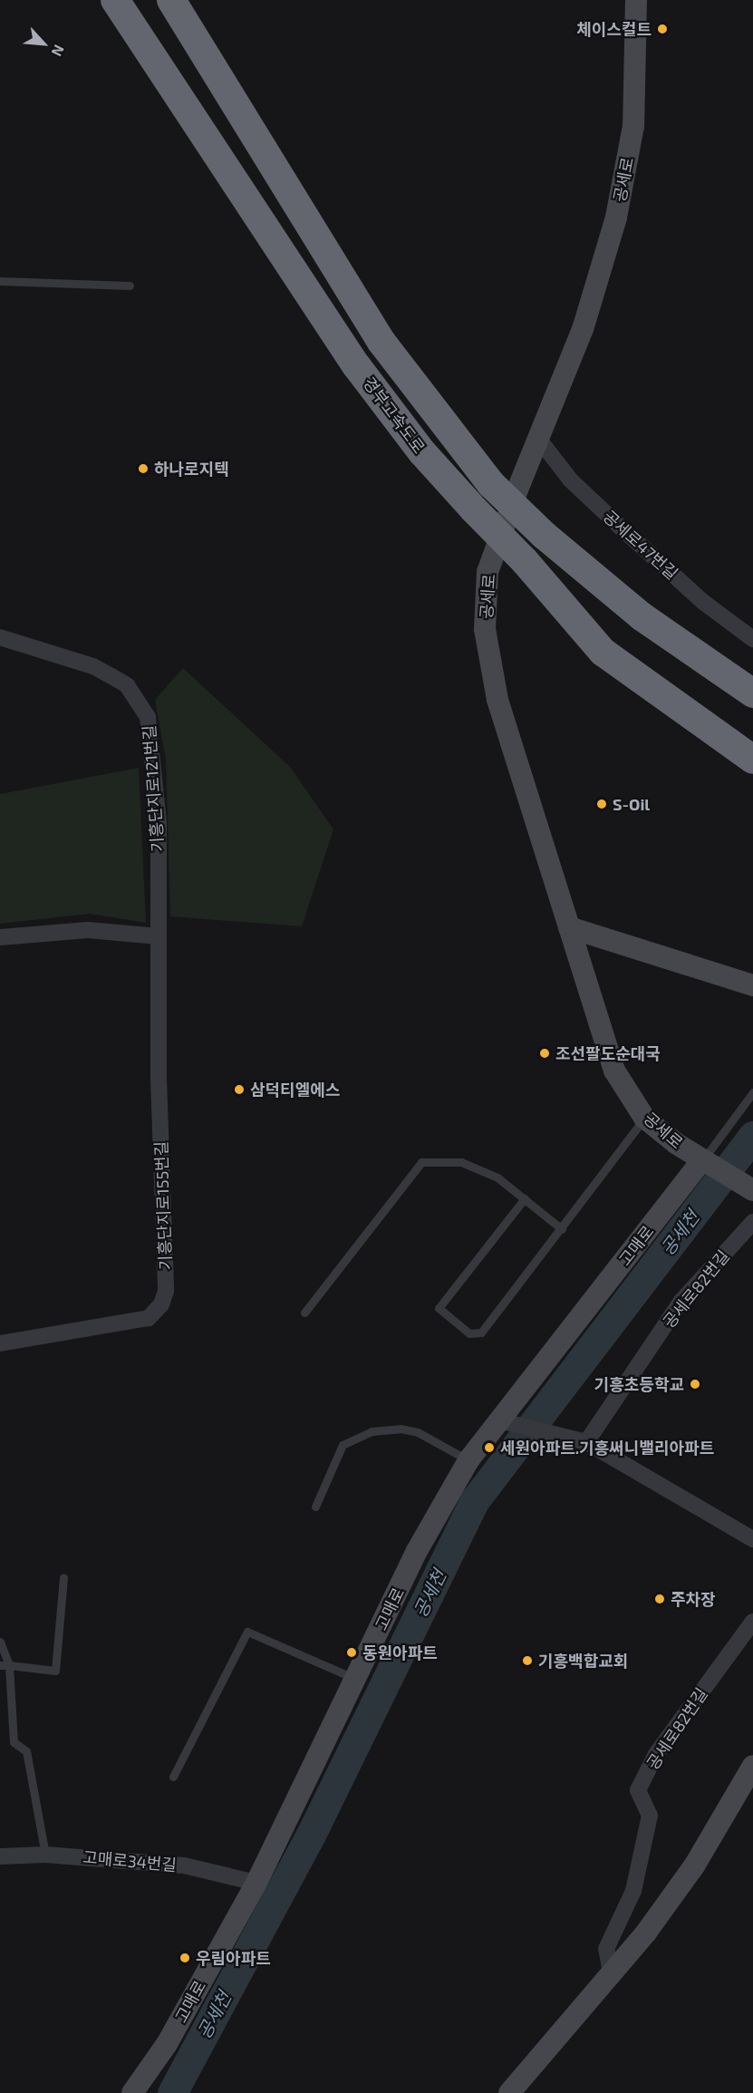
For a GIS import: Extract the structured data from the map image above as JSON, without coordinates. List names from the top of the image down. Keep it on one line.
{"streets":{"highway":["경부고속도로"],"street":["공세로","공세로47번길","기흥단지로121번길","기흥단지로155번길","고매로","공세로82번길","고매로34번길"]},"crossings":[["공세로","공세로47번길"],["공세로","고매로"],["기흥단지로121번길","기흥단지로155번길"],["고매로","고매로34번길"]],"water":["공세천"],"places":["체이스컬트","하나로지텍","S-Oil","조선팔도순대국","삼덕티엘에스","기흥초등학교","세원아파트.기흥써니밸리아파트","주차장","동원아파트","기흥백합교회","우림아파트"],"north":"bottom right"}
